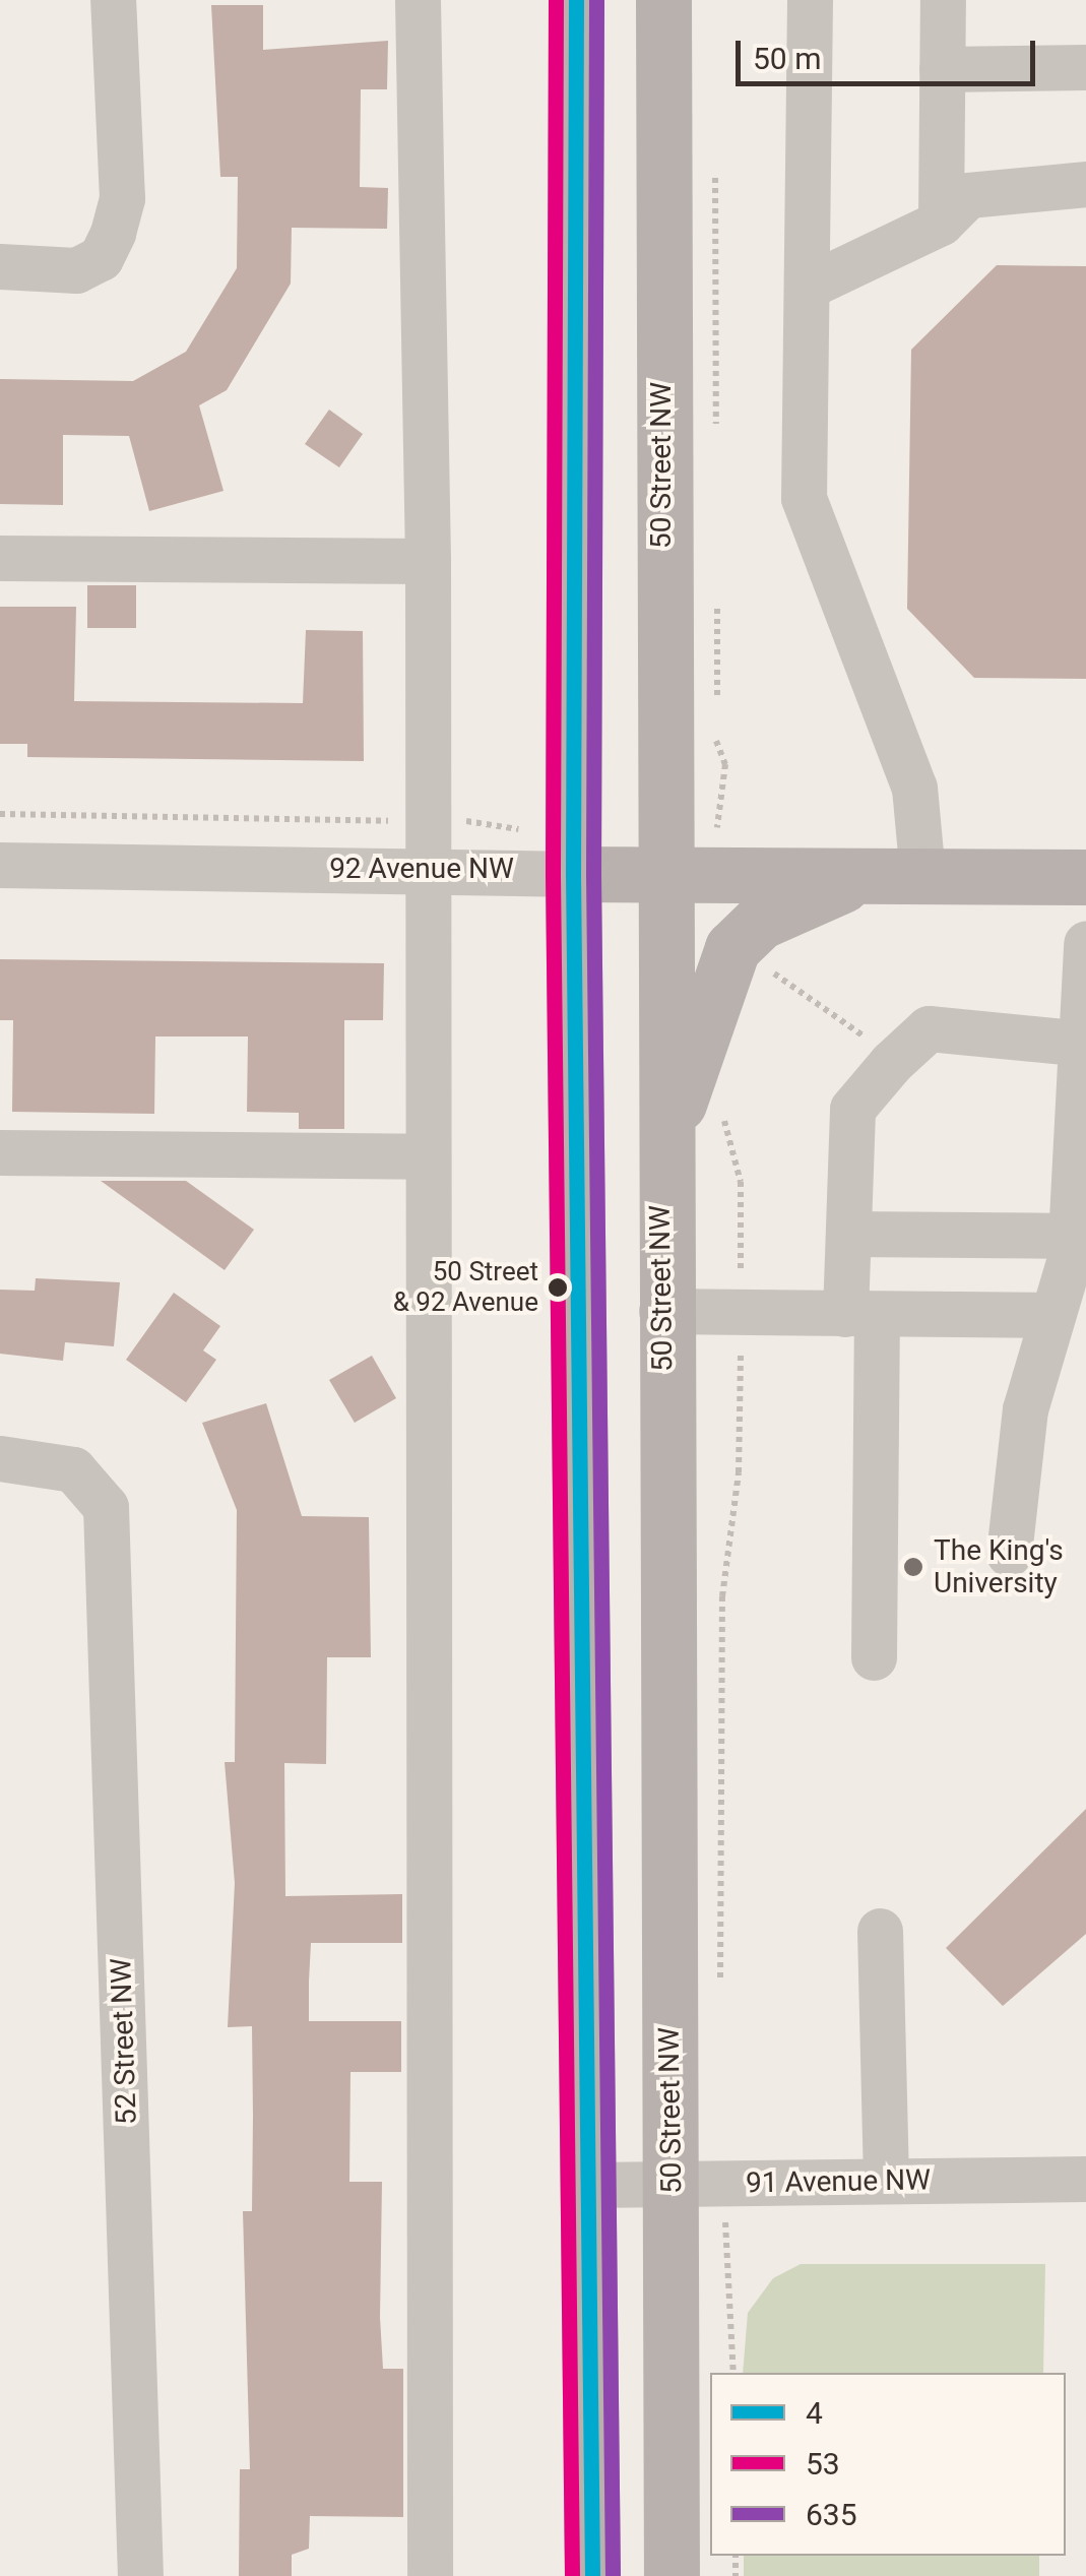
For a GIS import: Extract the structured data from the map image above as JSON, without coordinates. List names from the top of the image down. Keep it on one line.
{"streets":{"main road":["50 Street NW","92 Avenue NW"],"street":["52 Street NW","91 Avenue NW"]},"crossings":[["50 Street NW","92 Avenue NW"],["50 Street NW","91 Avenue NW"]],"places":["50 Street & 92 Avenue","The King's University"],"lines":["transit line 4","transit line 53","transit line 635"],"legend":["4","53","635"],"scale_bar":"50 m"}
